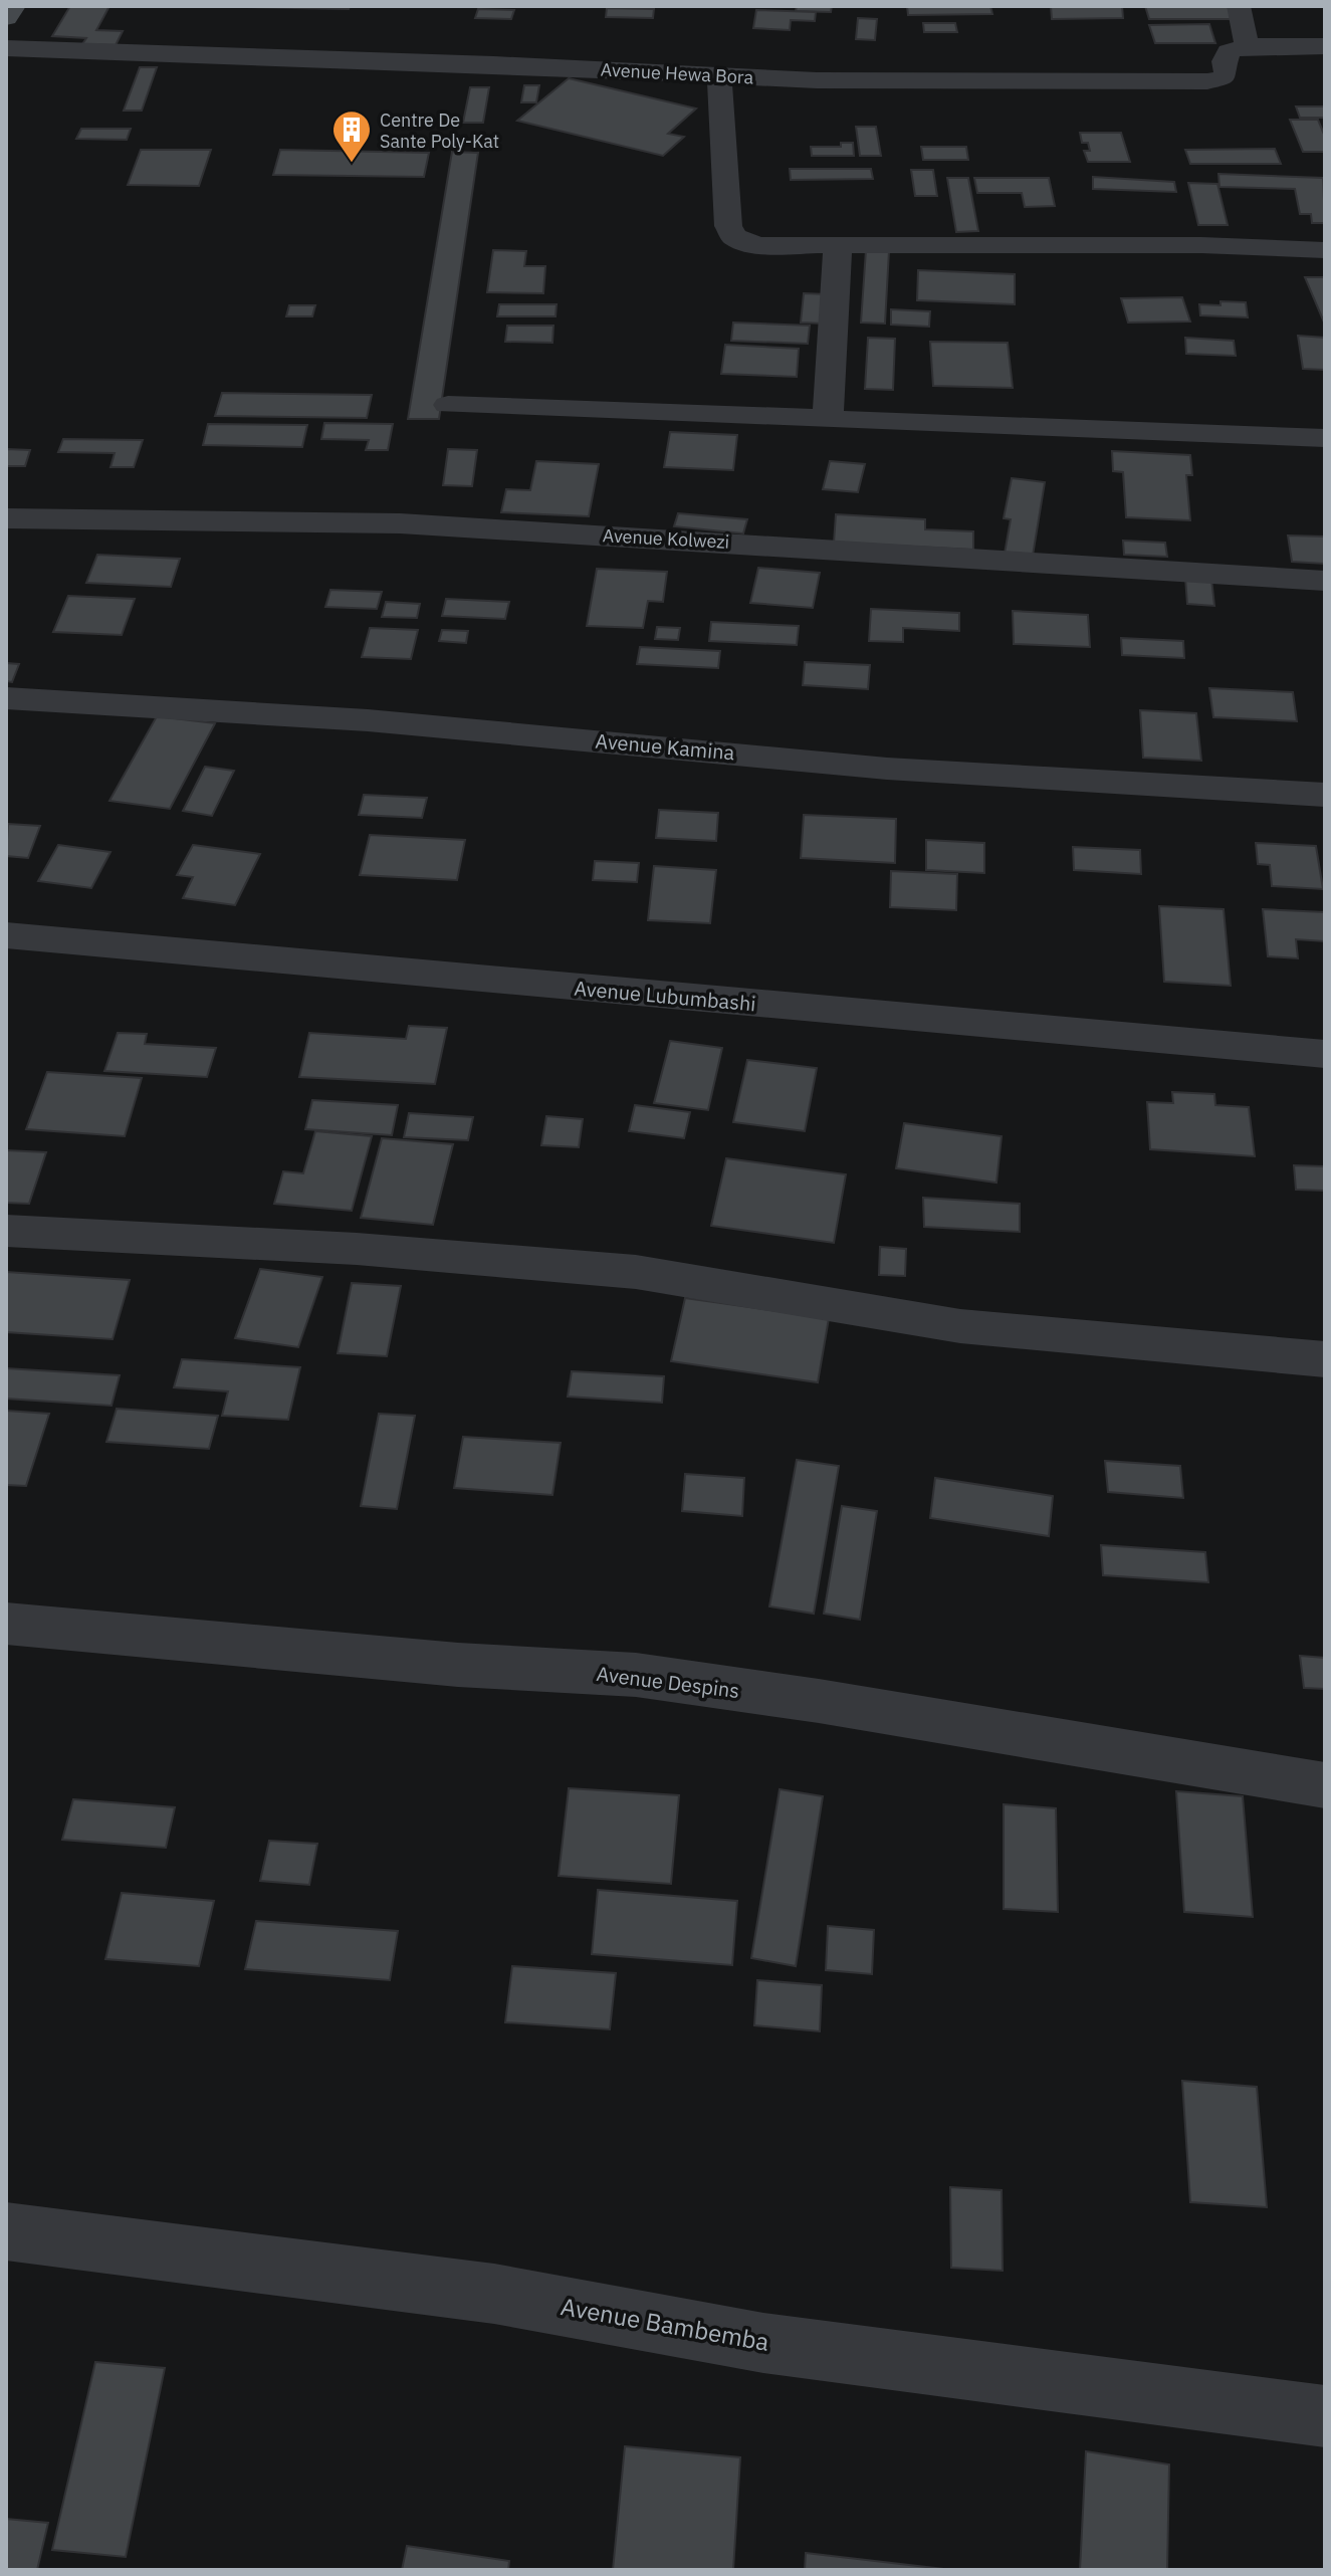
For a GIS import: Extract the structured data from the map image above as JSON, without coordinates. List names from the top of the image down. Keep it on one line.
{"streets":{"street":["Avenue Hewa Bora","Avenue Kolwezi","Avenue Kamina","Avenue Lubumbashi","Avenue Despins","Avenue Bambemba"]},"places":{"building":["Centre De Sante Poly-Kat"]}}
